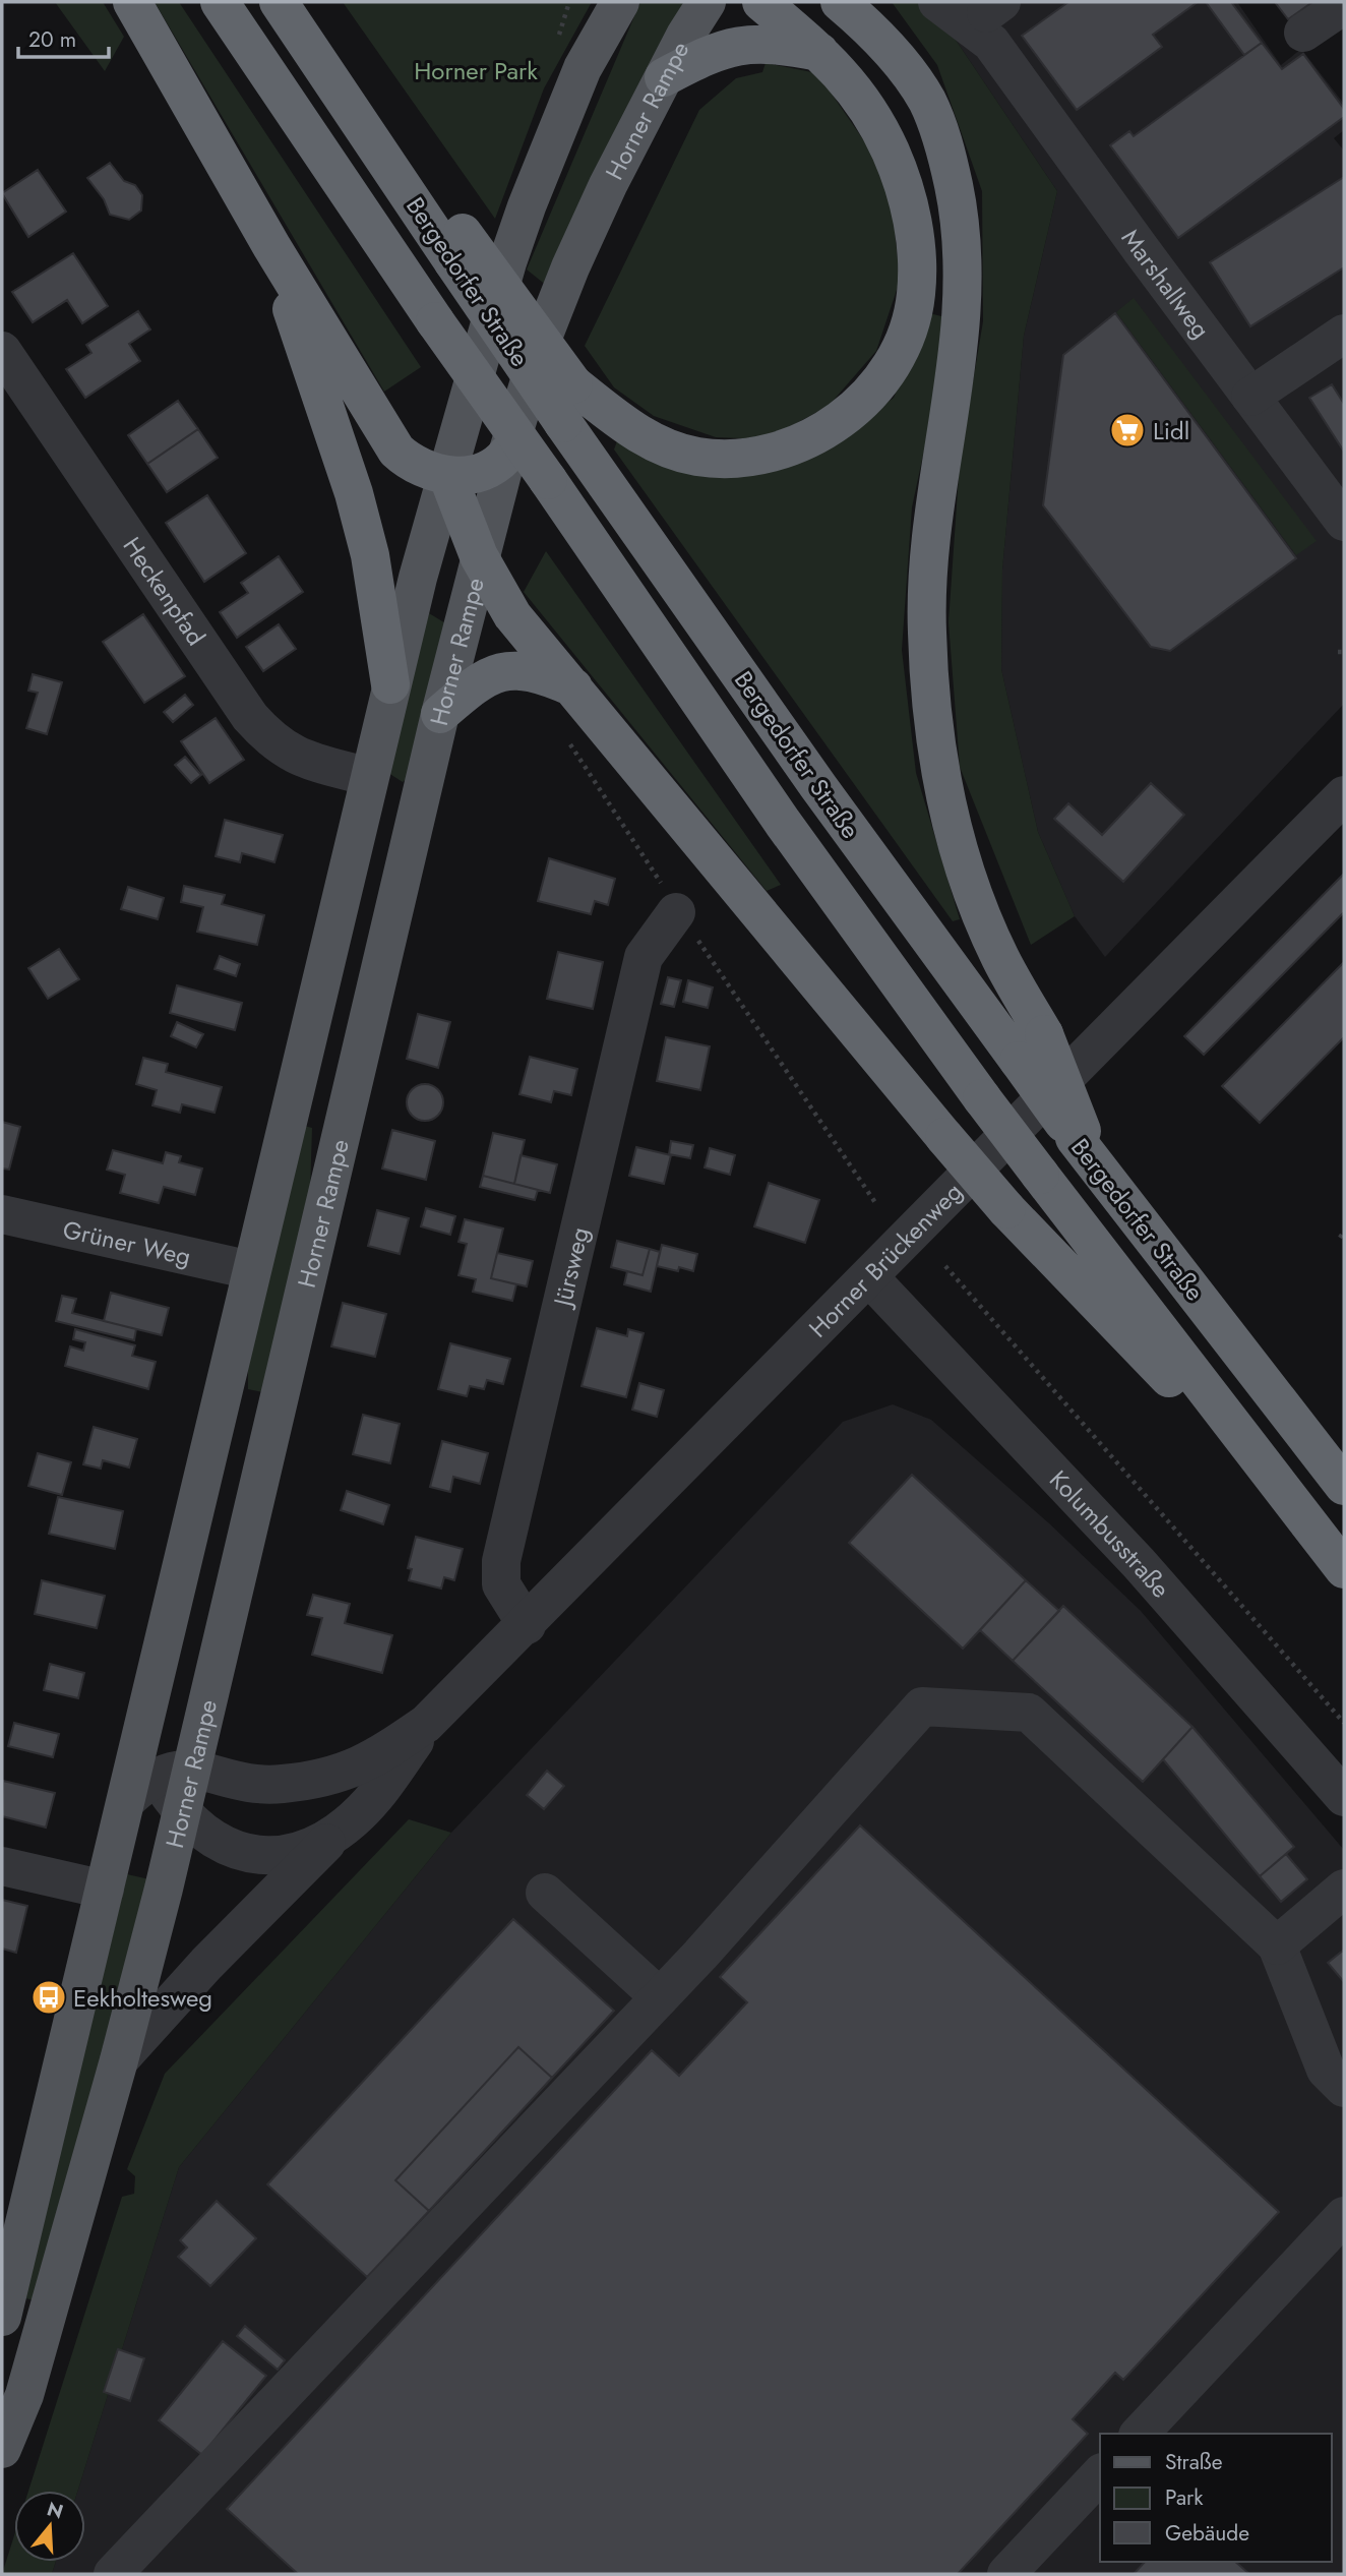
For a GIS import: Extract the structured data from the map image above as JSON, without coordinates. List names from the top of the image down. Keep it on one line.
{"streets":{"highway":["Bergedorfer Straße"],"main road":["Horner Rampe"],"street":["Marshallweg","Heckenpfad","Grüner Weg","Horner Brückenweg","Jürsweg","Kolumbusstraße"]},"crossings":[["Horner Rampe","Horner Brückenweg"],["Horner Brückenweg","Jürsweg"],["Horner Brückenweg","Kolumbusstraße"]],"parks":["Horner Park"],"places":{"supermarket":["Lidl"],"bus stop":["Eekholtesweg"]},"legend":["Straße","Park","Gebäude"],"scale_bar":"20 m","north":"top"}
